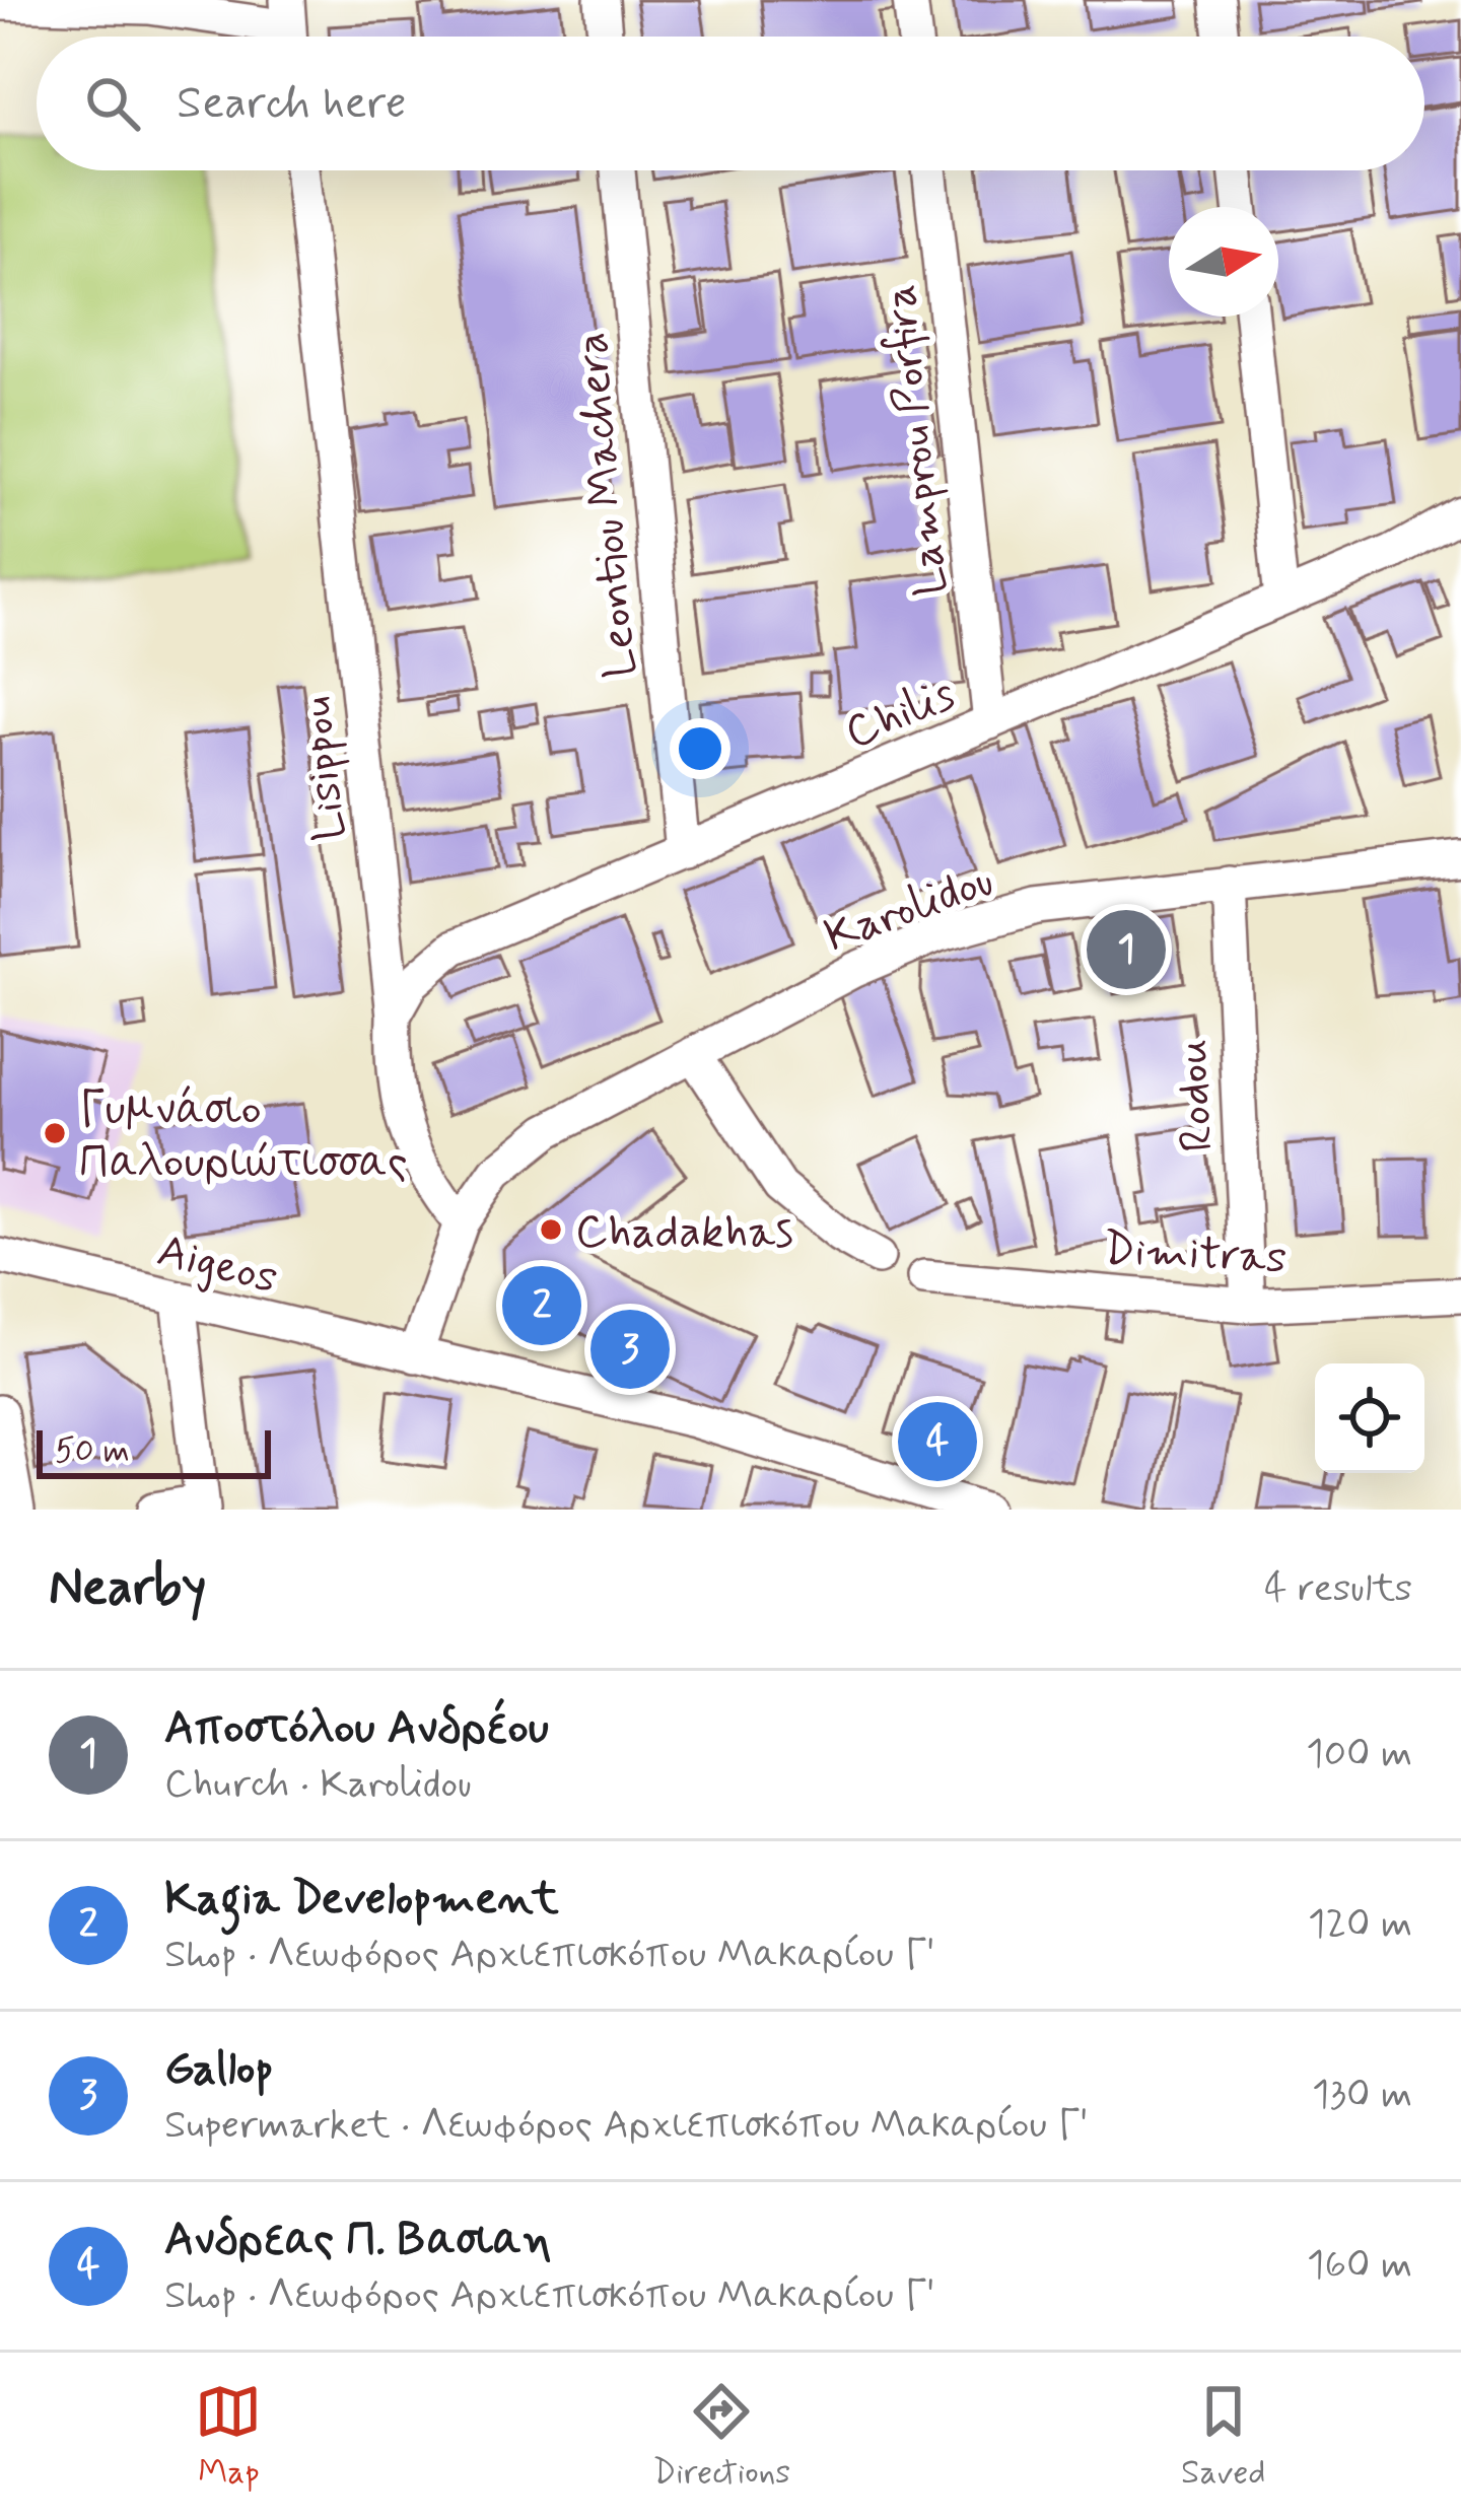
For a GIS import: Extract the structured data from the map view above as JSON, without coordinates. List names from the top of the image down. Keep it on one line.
{"streets":{"street":["Lamprou Porfira","Leontiou Machera","Chilis","Lisippou","Karolidou","Rodou","Dimitras","Aigeos"]},"crossings":[["Lamprou Porfira","Chilis"],["Leontiou Machera","Chilis"],["Chilis","Lisippou"],["Lisippou","Karolidou"],["Karolidou","Rodou"],["Rodou","Dimitras"]],"places":["Γυμνάσιο Παλουριώτισσας","Chadakhas"],"scale_bar":"50 m","north":"right","page":{"search":"Search here","pins":["1","2","3","4"],"scale":"50 m","heading":["Nearby","4 results"],"list":[{"mark":"1","name":"Αποστόλου Ανδρέου","note":"Church · Karolidou","value":"100 m"},{"mark":"2","name":"Kagia Development","note":"Shop · Λεωφόρος Αρχιεπισκόπου Μακαρίου Γ'","value":"120 m"},{"mark":"3","name":"Gallop","note":"Supermarket · Λεωφόρος Αρχιεπισκόπου Μακαρίου Γ'","value":"130 m"},{"mark":"4","name":"Ανδρεας Π. Βασιαη","note":"Shop · Λεωφόρος Αρχιεπισκόπου Μακαρίου Γ'","value":"160 m"}],"nav":["Map","Directions","Saved"]}}
